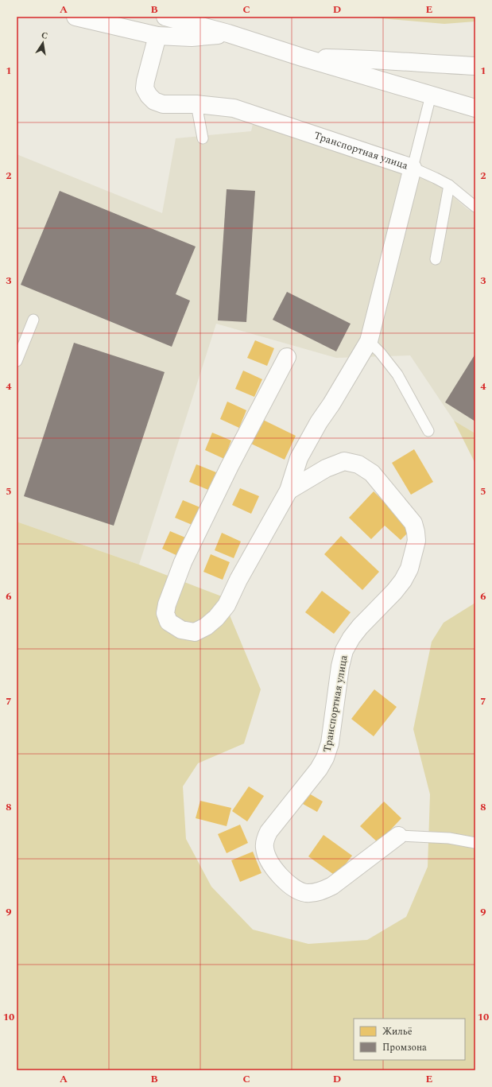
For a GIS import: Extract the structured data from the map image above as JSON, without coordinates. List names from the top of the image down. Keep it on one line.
{"streets":{"street":["Транспортная улица"]},"legend":["Жильё","Промзона"],"north":"top","grid":{"columns":["A","B","C","D","E"],"rows":["1","2","3","4","5","6","7","8","9","10"]}}
